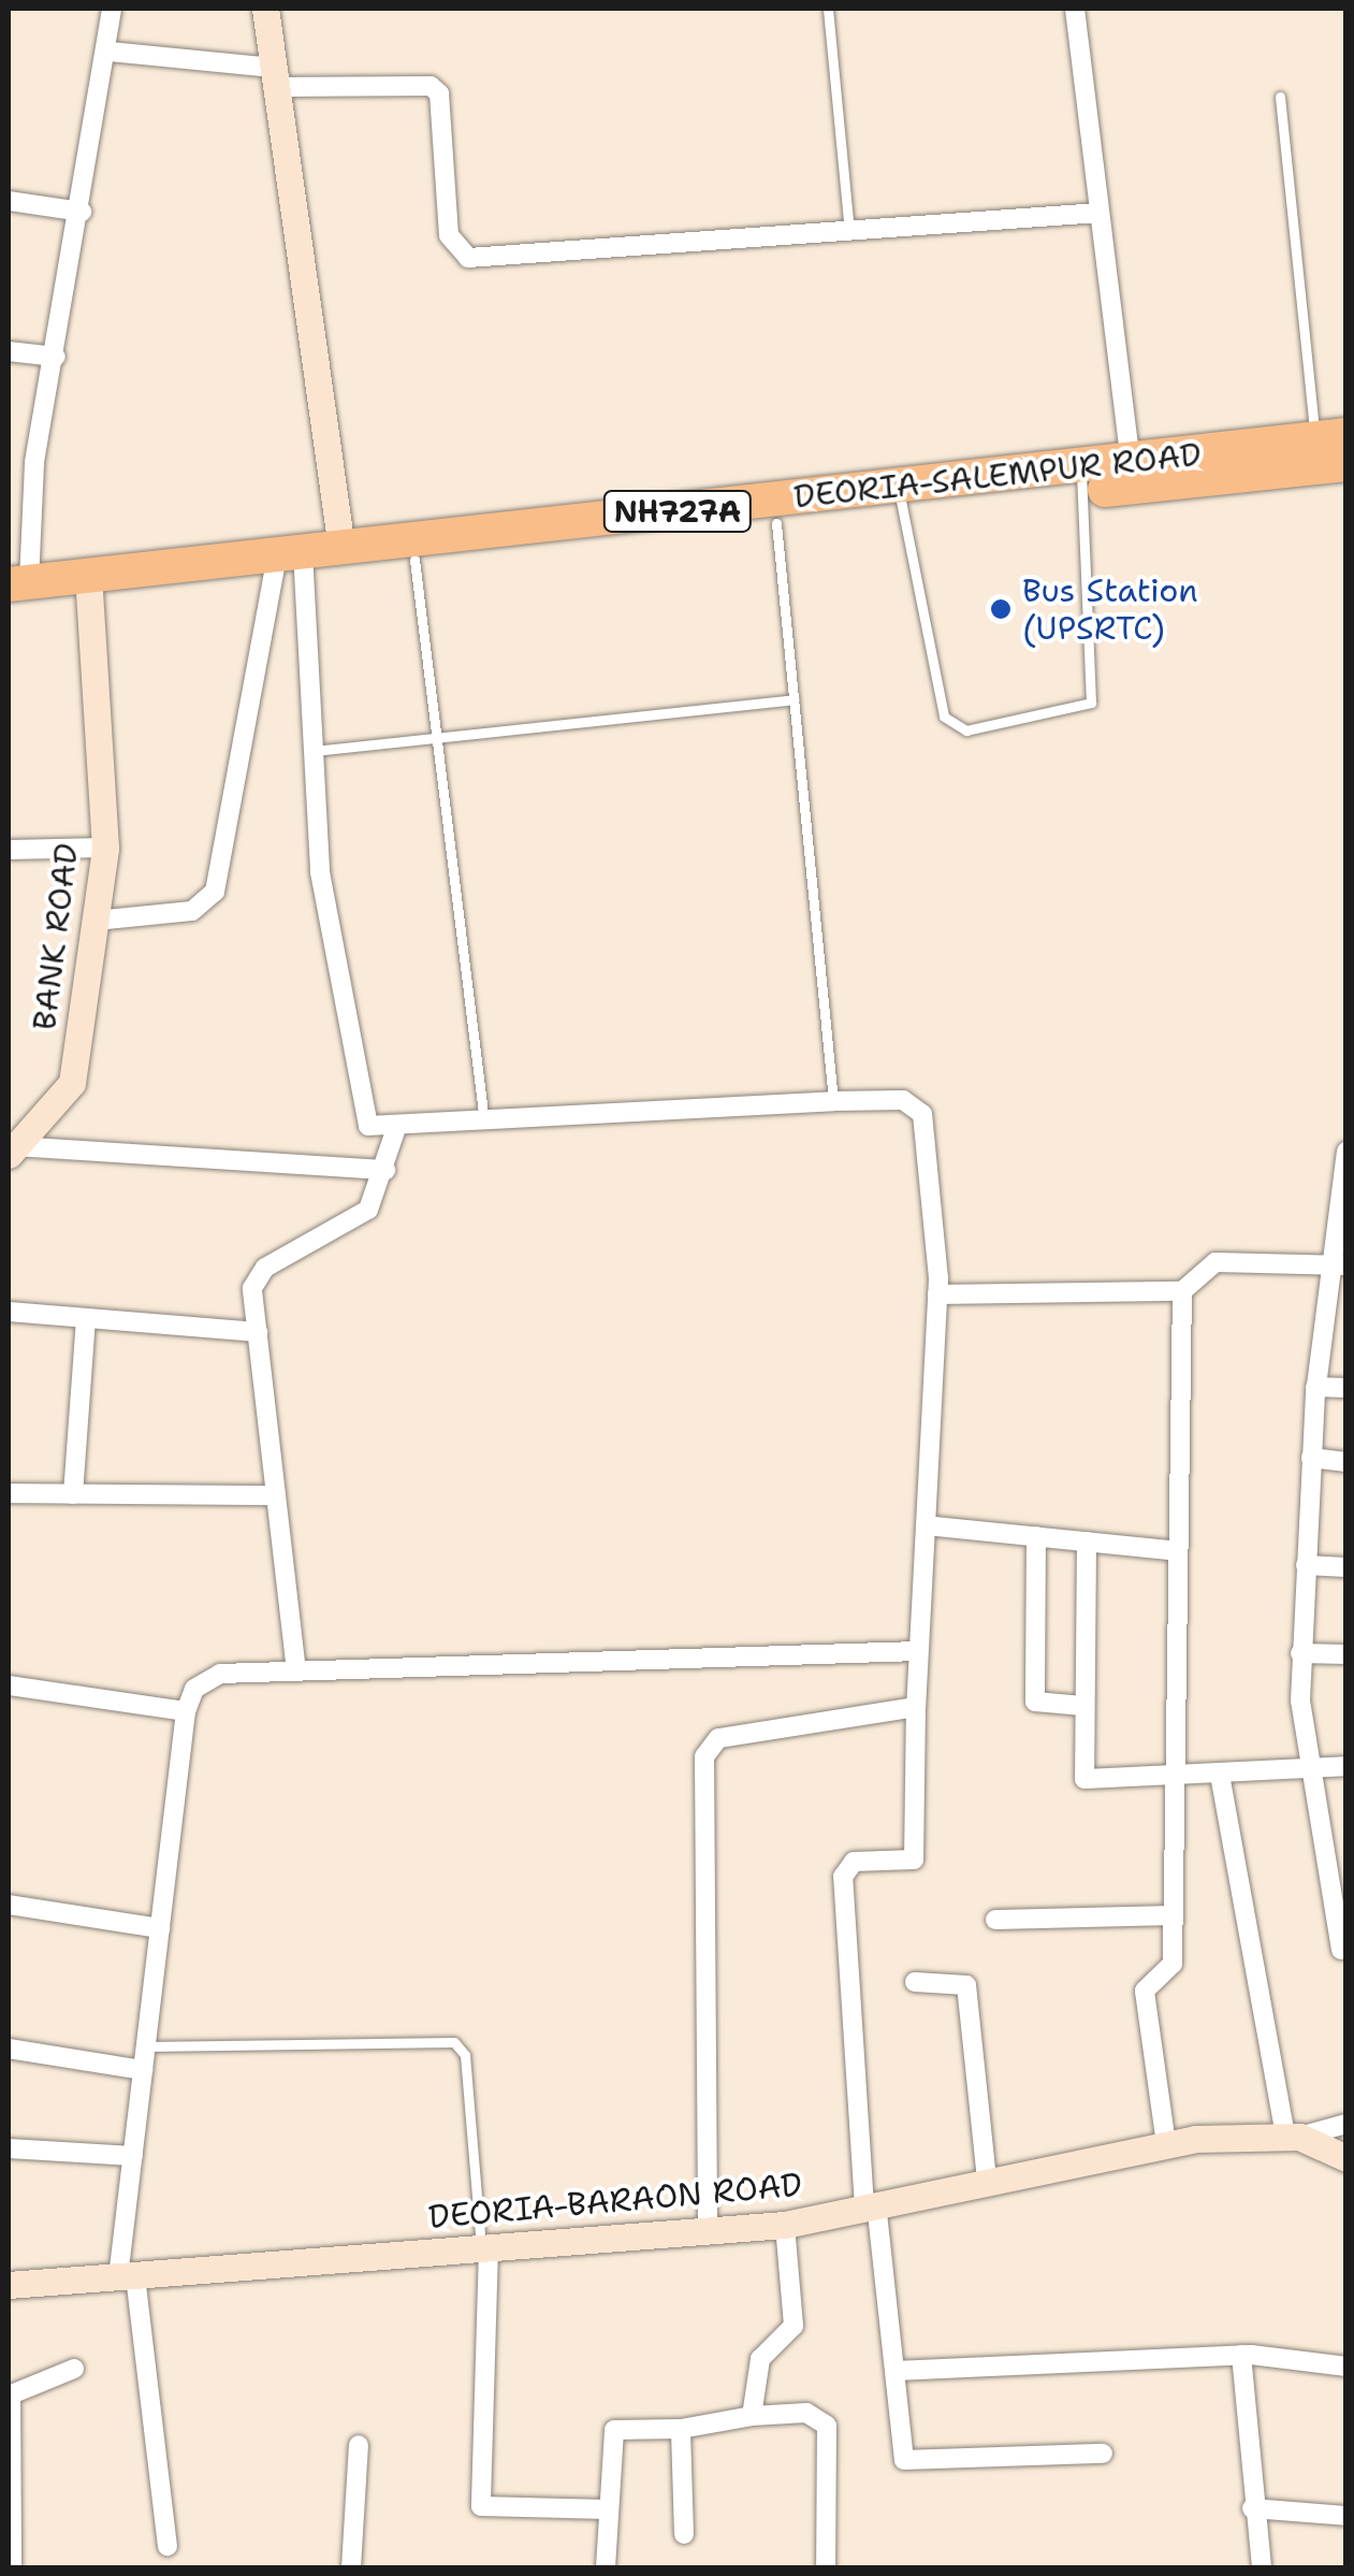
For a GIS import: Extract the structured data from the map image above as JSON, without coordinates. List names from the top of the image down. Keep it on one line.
{"streets":{"highway":["DEORIA-SALEMPUR ROAD","NH727A"],"street":["BANK ROAD","DEORIA-BARAON ROAD"]},"crossings":[["DEORIA-SALEMPUR ROAD","BANK ROAD"]],"places":["Bus Station (UPSRTC)"]}
